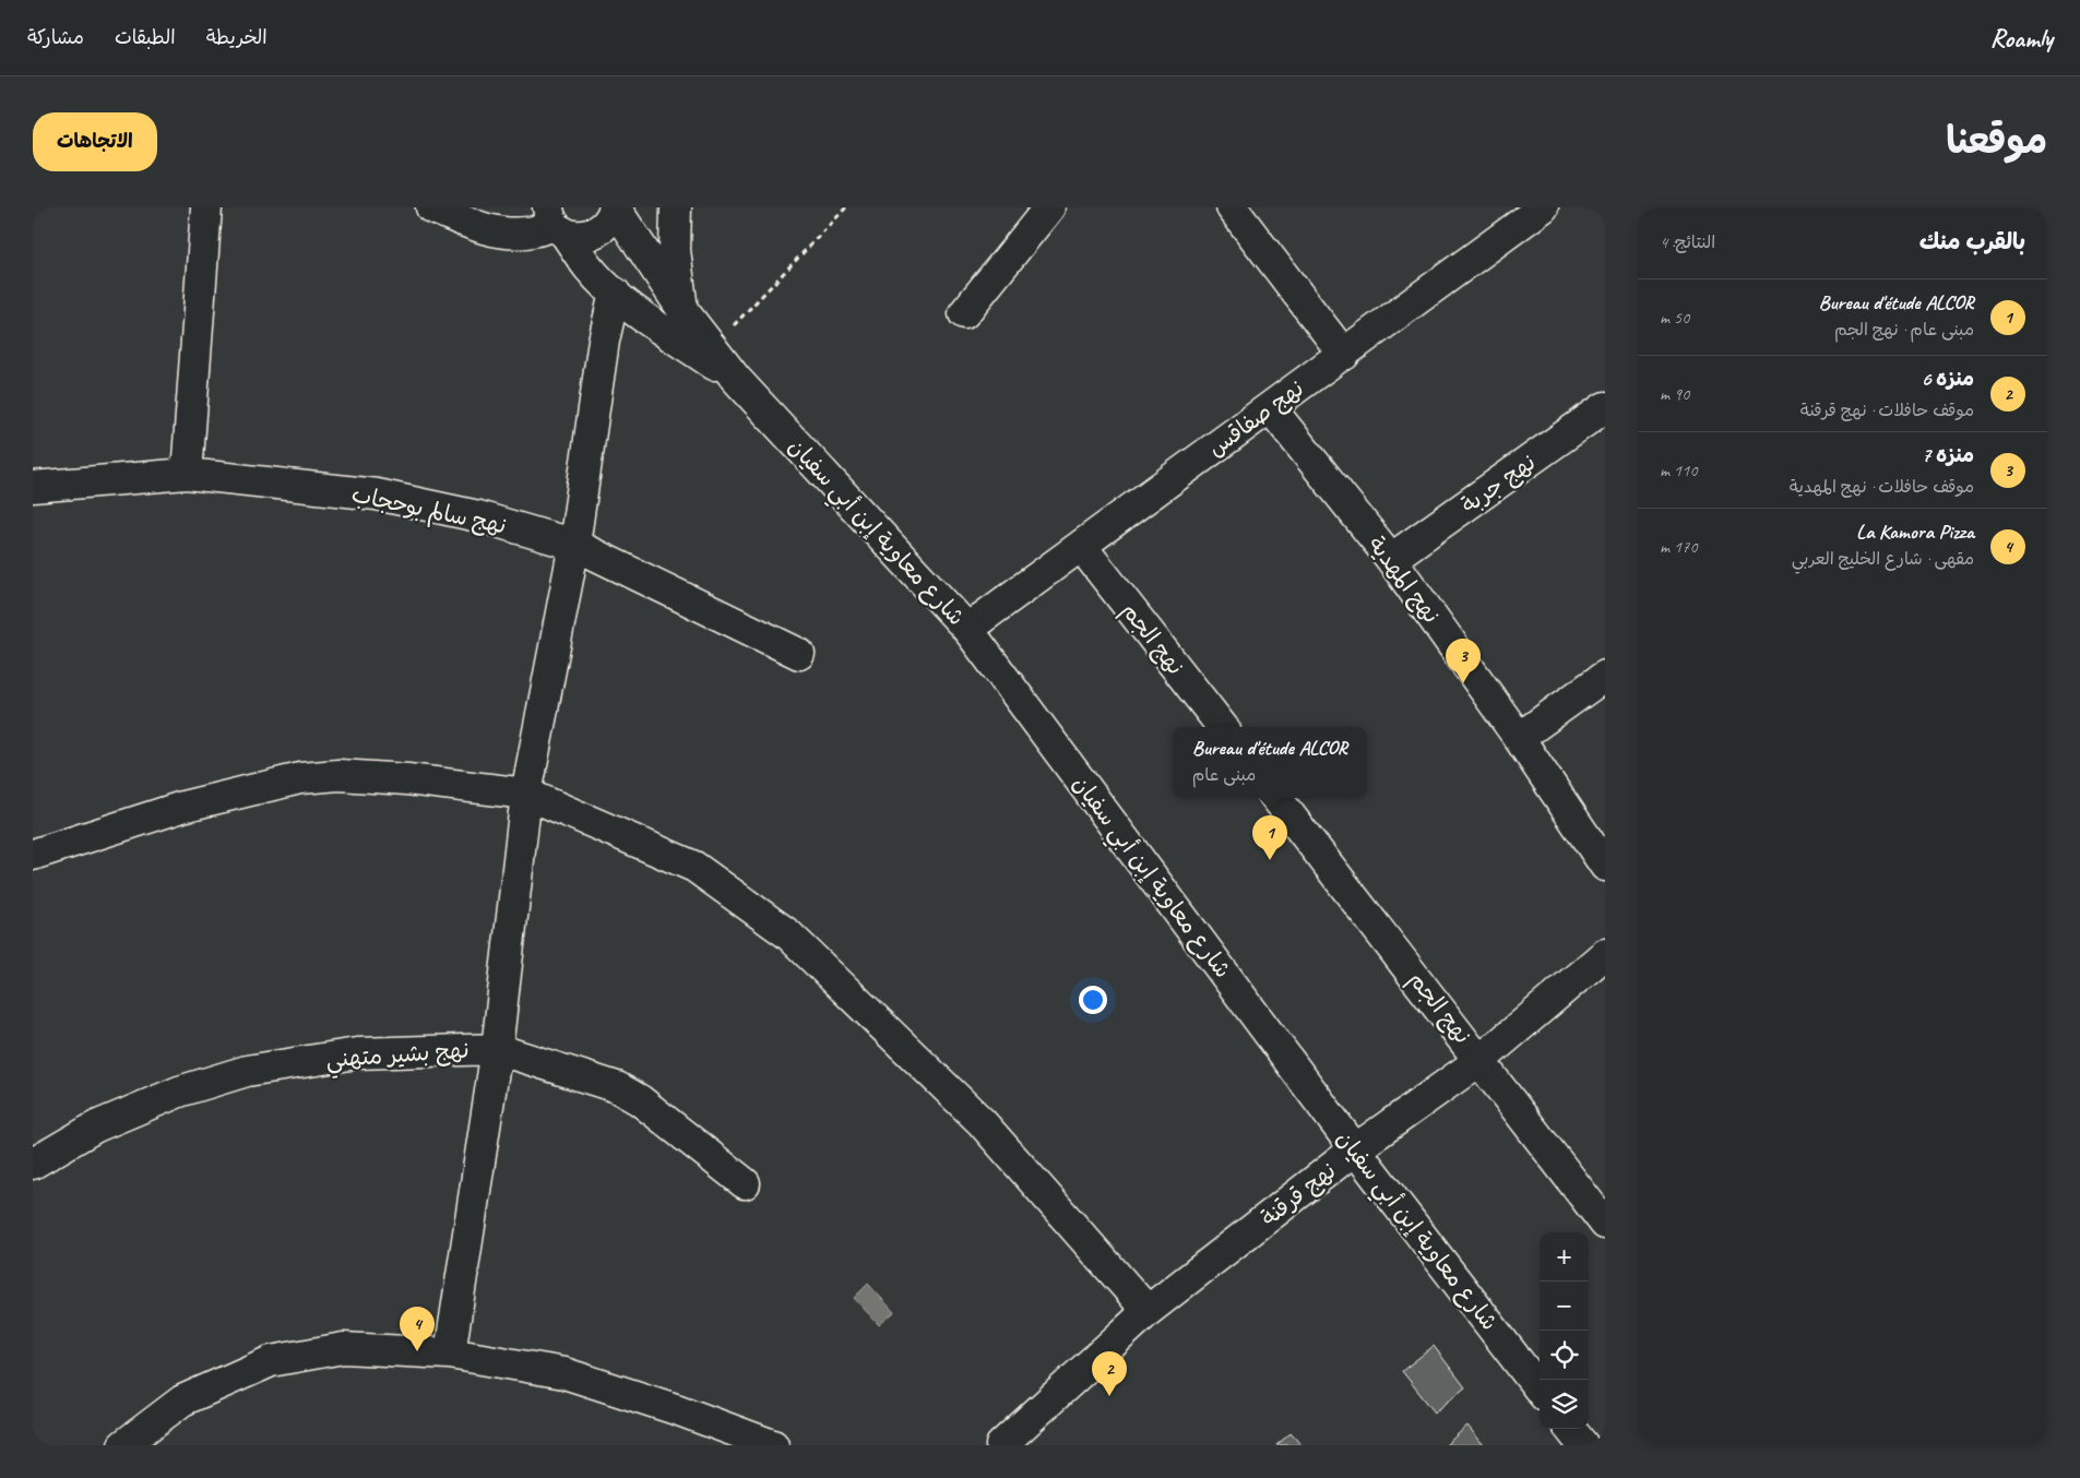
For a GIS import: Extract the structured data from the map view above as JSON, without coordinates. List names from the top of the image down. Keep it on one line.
{"streets":{"street":["نهج صفاقس","نهج جربة","نهج سالم بوحجاب","شارع معاوية إبن أبي سفيان","نهج المهدية","نهج الجم","نهج بشير متهني","نهج قرقنة"]},"crossings":[["نهج صفاقس","شارع معاوية إبن أبي سفيان"],["نهج صفاقس","نهج المهدية"],["نهج صفاقس","نهج الجم"],["نهج جربة","نهج المهدية"],["شارع معاوية إبن أبي سفيان","نهج قرقنة"],["نهج الجم","نهج قرقنة"]],"page":{"header":"Roamly","nav":["الخريطة","الطبقات","مشاركة"],"title":"موقعنا","buttons":"الاتجاهات","heading":["بالقرب منك","النتائج: 4"],"list":[{"mark":"1","name":"Bureau d'étude ALCOR","note":"مبنى عام · نهج الجم","value":"50 m"},{"mark":"2","name":"منزه 6","note":"موقف حافلات · نهج قرقنة","value":"90 m"},{"mark":"3","name":"منزه 7","note":"موقف حافلات · نهج المهدية","value":"110 m"},{"mark":"4","name":"La Kamora Pizza","note":"مقهى · شارع الخليج العربي","value":"170 m"}],"pins":["3","1","4","2"],"popup":["Bureau d'étude ALCOR","مبنى عام"],"map_buttons":["+","−"]}}
